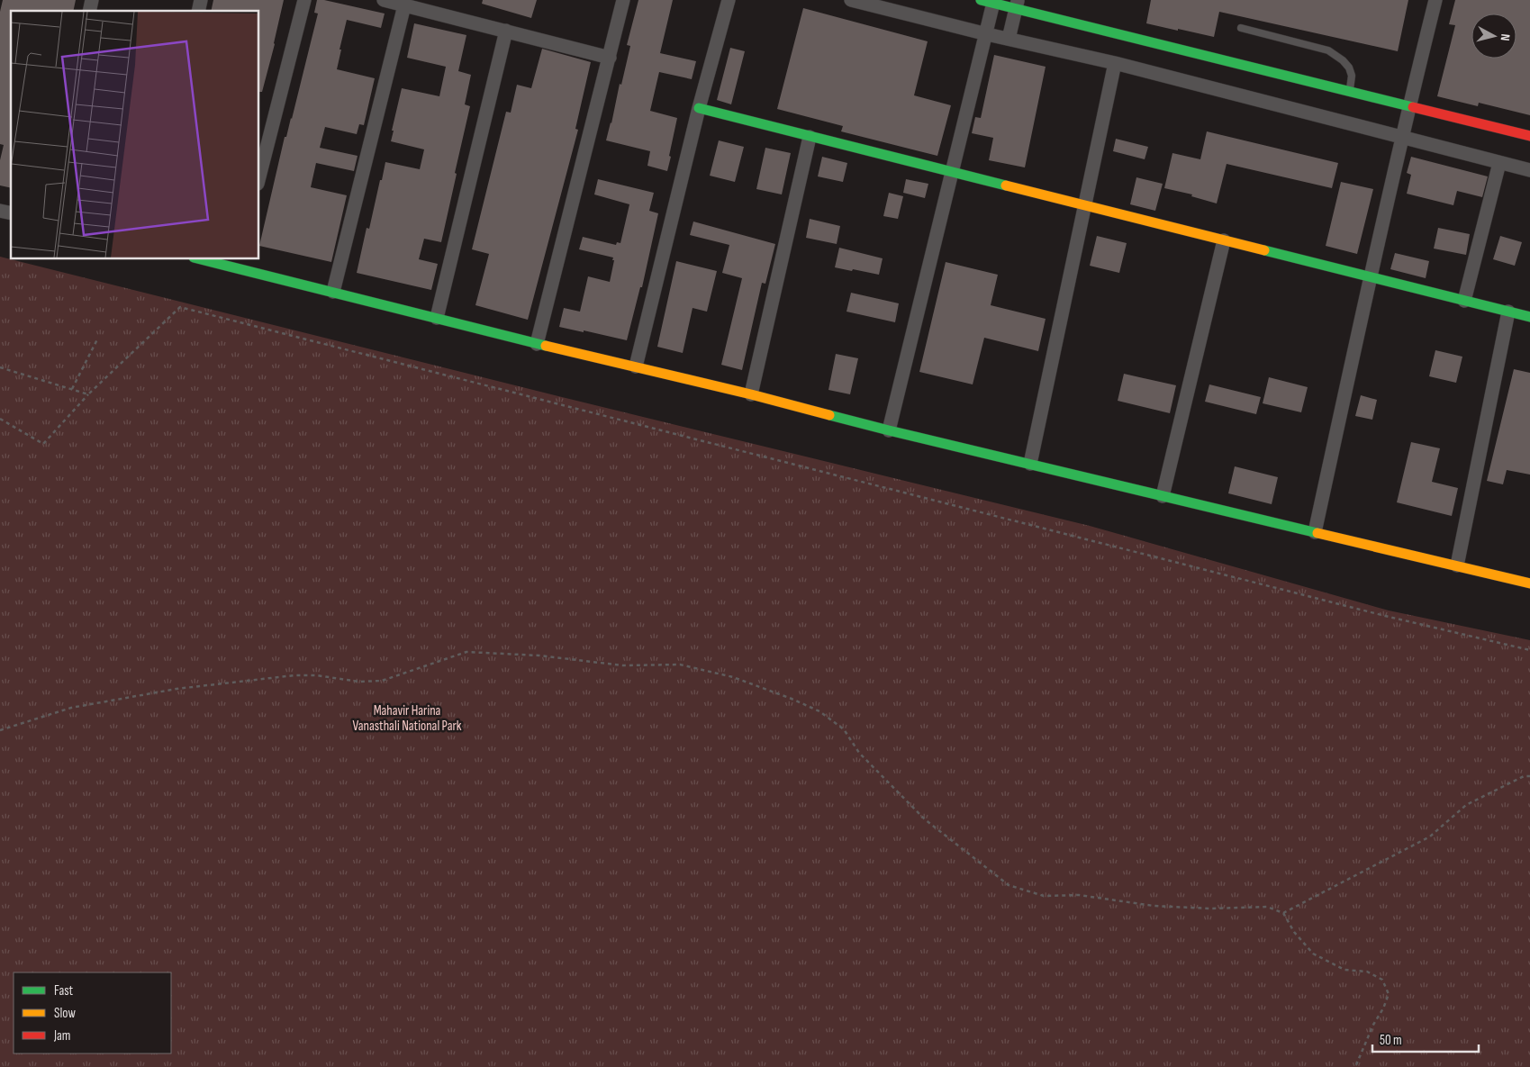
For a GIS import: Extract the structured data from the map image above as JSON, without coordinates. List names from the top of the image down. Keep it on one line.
{"parks":["Mahavir Harina Vanasthali National Park"],"legend":["Fast","Slow","Jam"],"scale_bar":"50 m","north":"right"}
